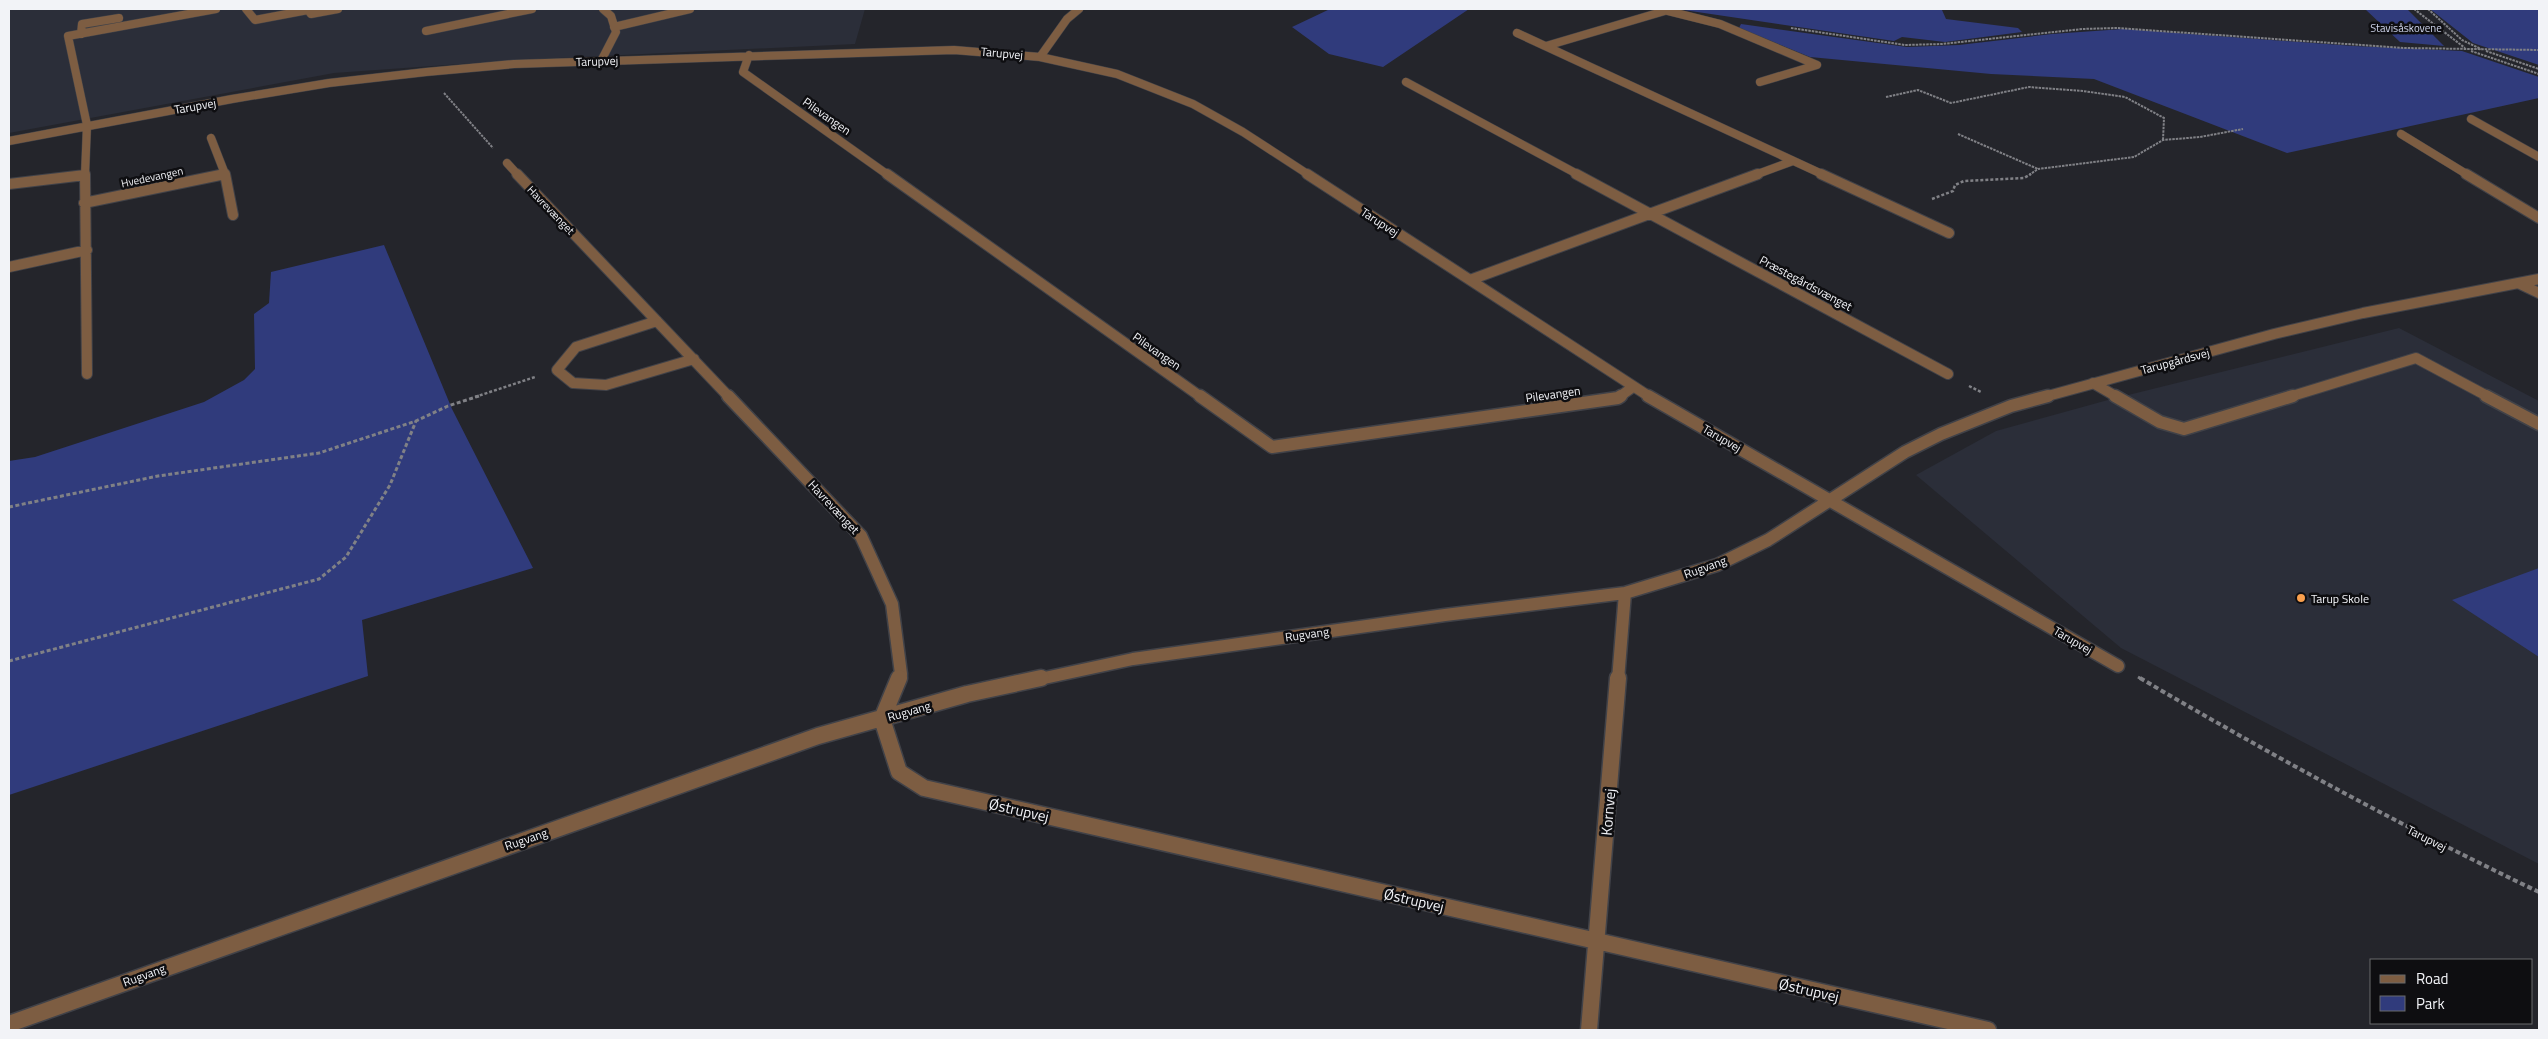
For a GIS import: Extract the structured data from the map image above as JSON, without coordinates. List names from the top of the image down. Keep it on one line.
{"streets":{"street":["Tarupvej","Pilevangen","Hvedevangen","Havrevænget","Præstegårdsvænget","Tarupgårdsvej","Rugvang","Østrupvej","Kornvej"]},"crossings":[["Tarupvej","Pilevangen"],["Tarupvej","Tarupgårdsvej"],["Tarupvej","Rugvang"],["Havrevænget","Rugvang"],["Havrevænget","Østrupvej"],["Tarupgårdsvej","Rugvang"],["Rugvang","Østrupvej"],["Rugvang","Kornvej"],["Østrupvej","Kornvej"]],"parks":["Stavisåskovene"],"places":["Tarup Skole"],"legend":["Road","Park"]}
